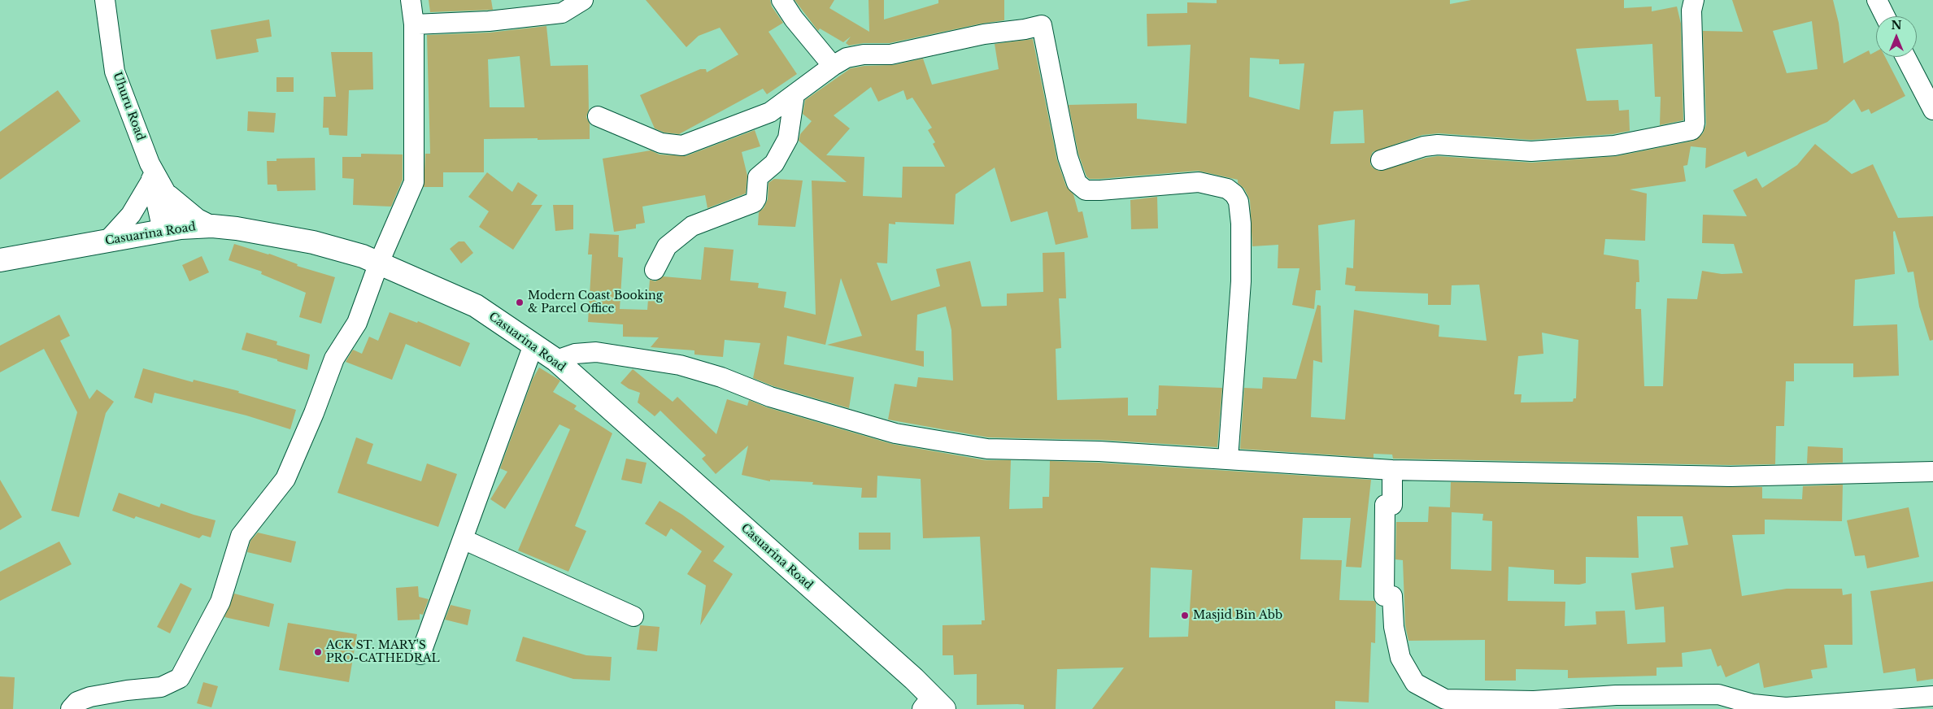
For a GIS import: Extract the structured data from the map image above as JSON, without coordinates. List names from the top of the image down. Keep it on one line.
{"streets":{"street":["Uhuru Road","Casuarina Road"]},"crossings":[["Uhuru Road","Casuarina Road"]],"places":["Modern Coast Booking & Parcel Office","Masjid Bin Abb","ACK ST. MARY'S PRO-CATHEDRAL"],"north":"top"}
